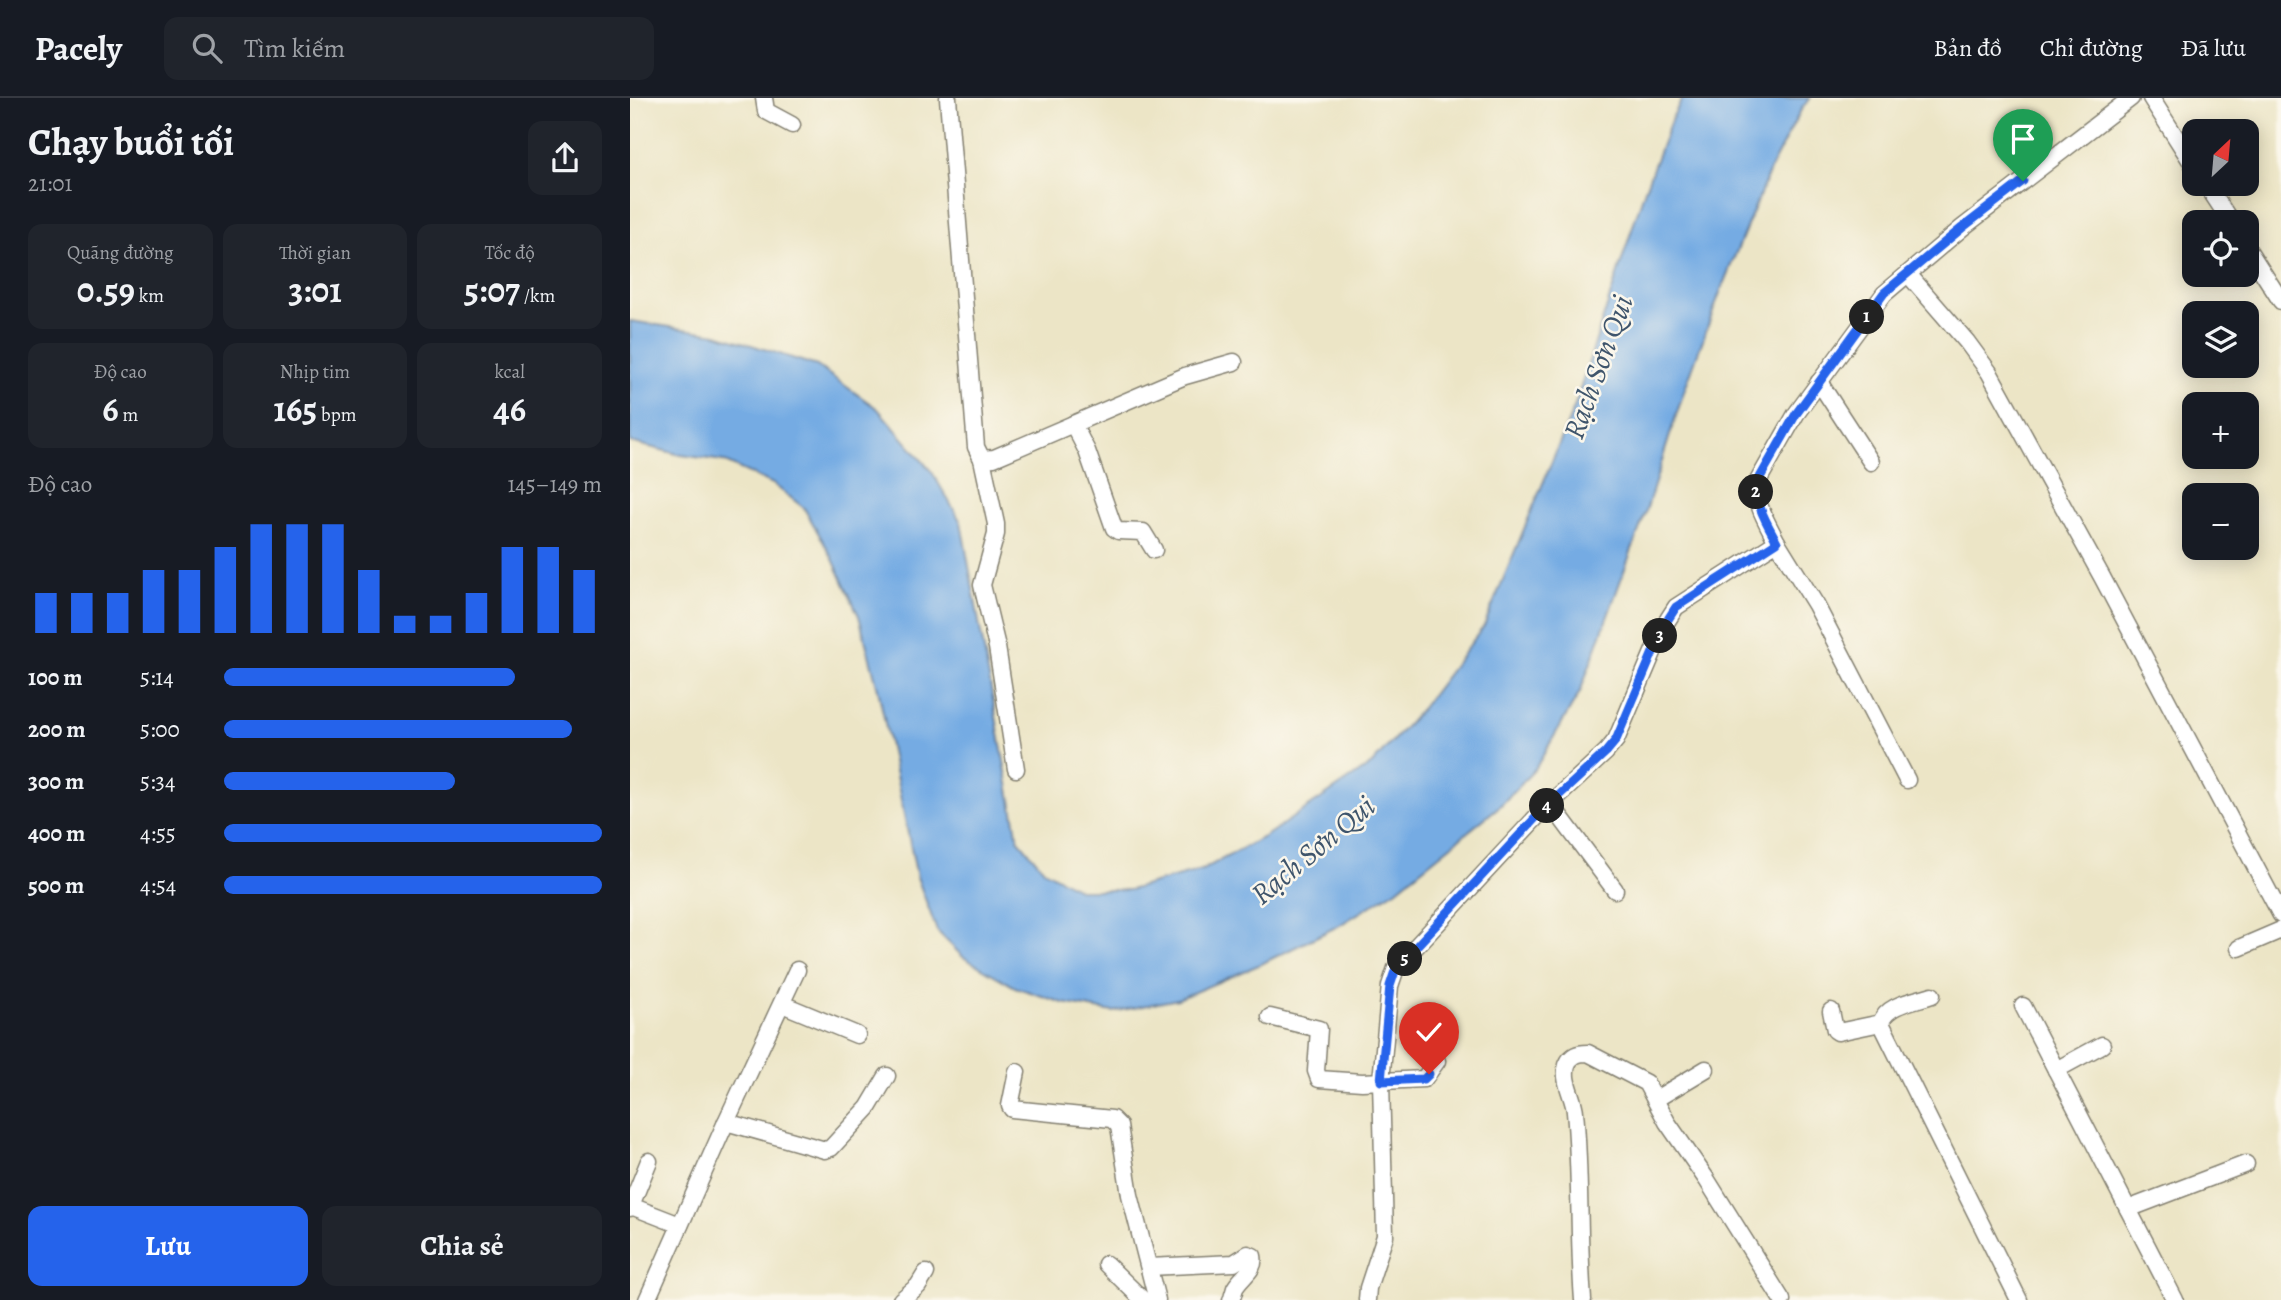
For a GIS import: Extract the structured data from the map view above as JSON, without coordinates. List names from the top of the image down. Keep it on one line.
{"water":["Rạch Sơn Qui"],"north":"top right","page":{"header":"Pacely","search":"Tìm kiếm","nav":["Bản đồ","Chỉ đường","Đã lưu"],"heading":["Chạy buổi tối","21:01"],"map_buttons":["+","−"],"stats":[["Quãng đường","0.59 km"],["Thời gian","3:01"],["Tốc độ","5:07 /km"],["Độ cao","6 m"],["Nhịp tim","165 bpm"],["kcal","46"]],"pins":["1","2","3","4","5"],"chart":["Độ cao","145–149 m"],"list":[{"name":"100 m","note":"5:14"},{"name":"200 m","note":"5:00"},{"name":"300 m","note":"5:34"},{"name":"400 m","note":"4:55"},{"name":"500 m","note":"4:54"}],"buttons":["Lưu","Chia sẻ"]}}
